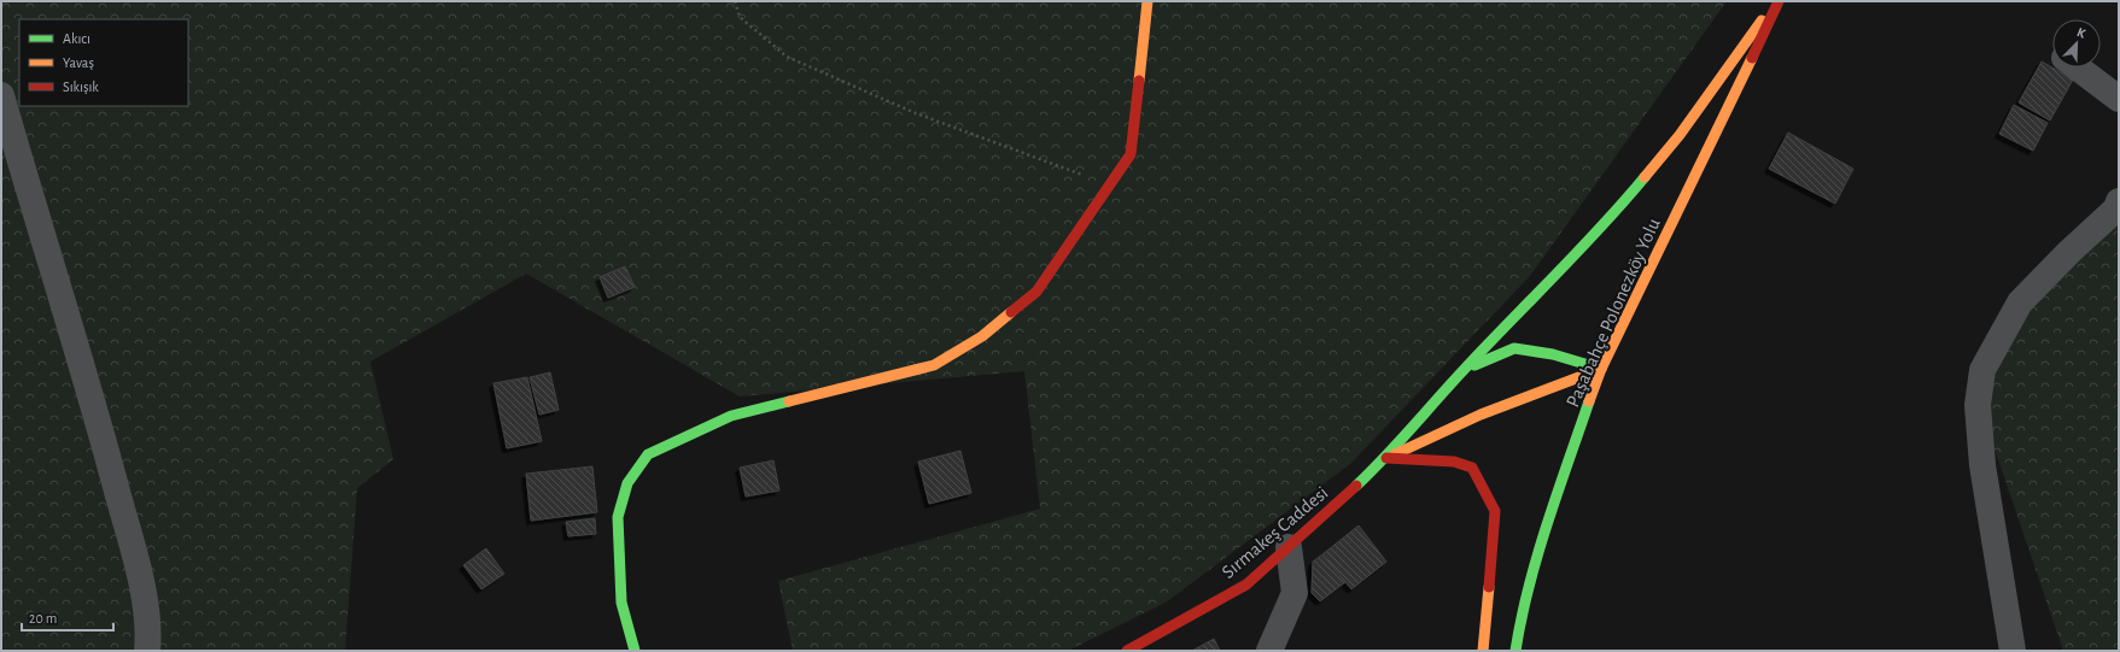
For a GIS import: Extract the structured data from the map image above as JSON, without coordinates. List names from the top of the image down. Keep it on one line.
{"streets":{"main road":["Paşabahçe Polonezköy Yolu","Sırmakeş Caddesi"]},"legend":["Akıcı","Yavaş","Sıkışık"],"scale_bar":"20 m","north":"top right"}
